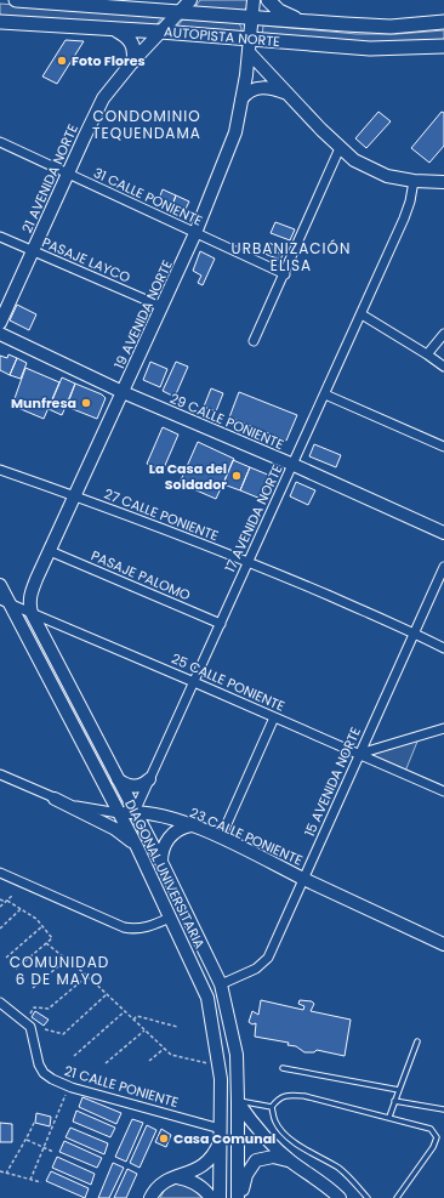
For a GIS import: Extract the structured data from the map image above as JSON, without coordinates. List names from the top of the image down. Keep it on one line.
{"streets":{"main road":["AUTOPISTA NORTE","21 AVENIDA NORTE","19 AVENIDA NORTE","29 CALLE PONIENTE","23 CALLE PONIENTE","DIAGONAL UNIVERSITARIA"],"street":["31 CALLE PONIENTE","PASAJE LAYCO","27 CALLE PONIENTE","17 AVENIDA NORTE","PASAJE PALOMO","25 CALLE PONIENTE","15 AVENIDA NORTE","21 CALLE PONIENTE"]},"crossings":[["AUTOPISTA NORTE","21 AVENIDA NORTE"],["AUTOPISTA NORTE","19 AVENIDA NORTE"],["21 AVENIDA NORTE","31 CALLE PONIENTE"],["21 AVENIDA NORTE","PASAJE LAYCO"],["31 CALLE PONIENTE","19 AVENIDA NORTE"],["PASAJE LAYCO","19 AVENIDA NORTE"],["19 AVENIDA NORTE","29 CALLE PONIENTE"],["19 AVENIDA NORTE","27 CALLE PONIENTE"],["19 AVENIDA NORTE","PASAJE PALOMO"],["19 AVENIDA NORTE","25 CALLE PONIENTE"],["19 AVENIDA NORTE","DIAGONAL UNIVERSITARIA"],["29 CALLE PONIENTE","17 AVENIDA NORTE"],["27 CALLE PONIENTE","17 AVENIDA NORTE"],["27 CALLE PONIENTE","15 AVENIDA NORTE"],["17 AVENIDA NORTE","PASAJE PALOMO"],["17 AVENIDA NORTE","25 CALLE PONIENTE"],["17 AVENIDA NORTE","23 CALLE PONIENTE"],["17 AVENIDA NORTE","DIAGONAL UNIVERSITARIA"],["25 CALLE PONIENTE","15 AVENIDA NORTE"],["25 CALLE PONIENTE","DIAGONAL UNIVERSITARIA"],["15 AVENIDA NORTE","23 CALLE PONIENTE"],["15 AVENIDA NORTE","DIAGONAL UNIVERSITARIA"],["23 CALLE PONIENTE","DIAGONAL UNIVERSITARIA"],["DIAGONAL UNIVERSITARIA","21 CALLE PONIENTE"]],"districts":["CONDOMINIO TEQUENDAMA","URBANIZACIÓN ELISA","COMUNIDAD 6 DE MAYO"],"places":["Foto Flores","Munfresa","La Casa del Soldador","Casa Comunal"]}
